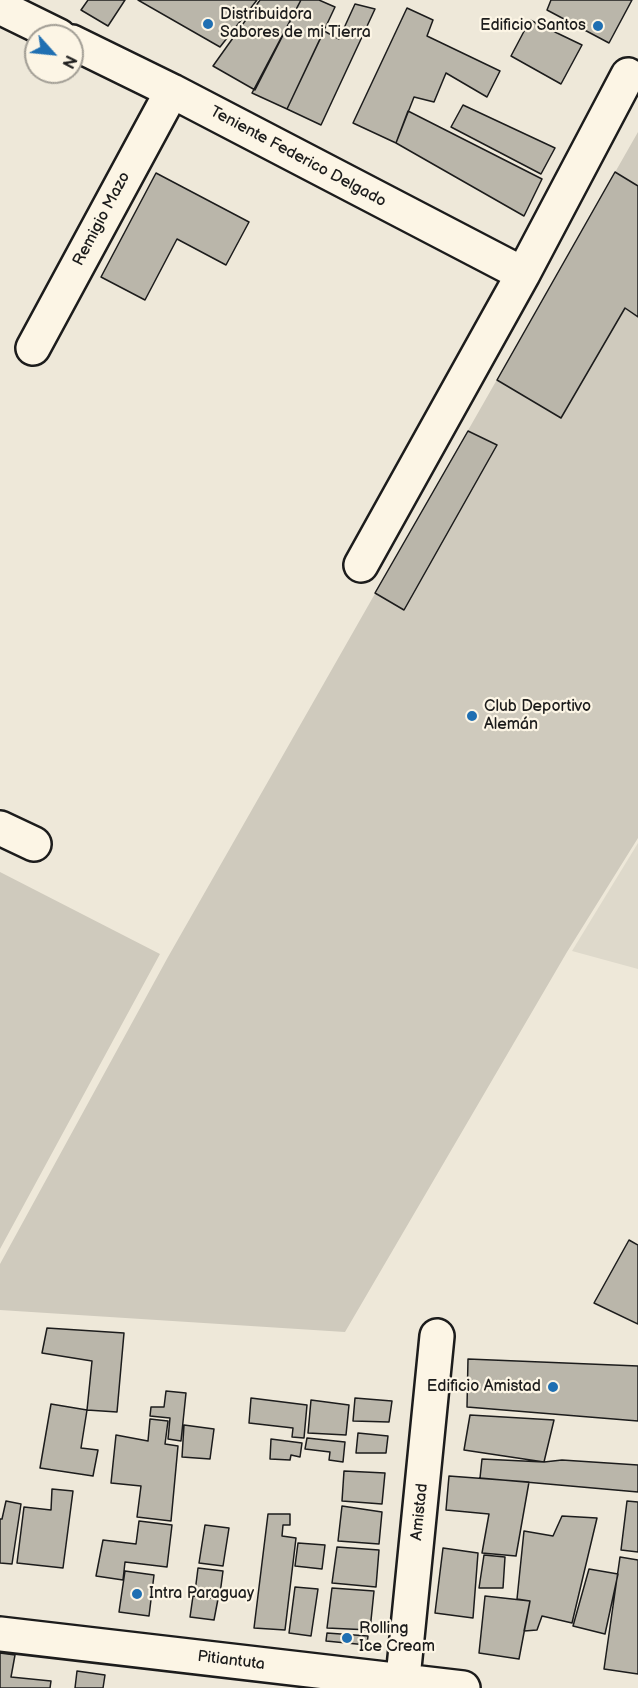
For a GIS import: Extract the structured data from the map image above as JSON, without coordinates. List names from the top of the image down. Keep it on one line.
{"streets":{"street":["Teniente Federico Delgado","Remigio Mazo","Amistad","Pitiantuta"]},"crossings":[["Teniente Federico Delgado","Remigio Mazo"],["Amistad","Pitiantuta"]],"places":["Distribuidora Sabores de mi Tierra","Edificio Santos","Club Deportivo Alemán","Edificio Amistad","Intra Paraguay","Rolling Ice Cream"],"north":"bottom right"}
